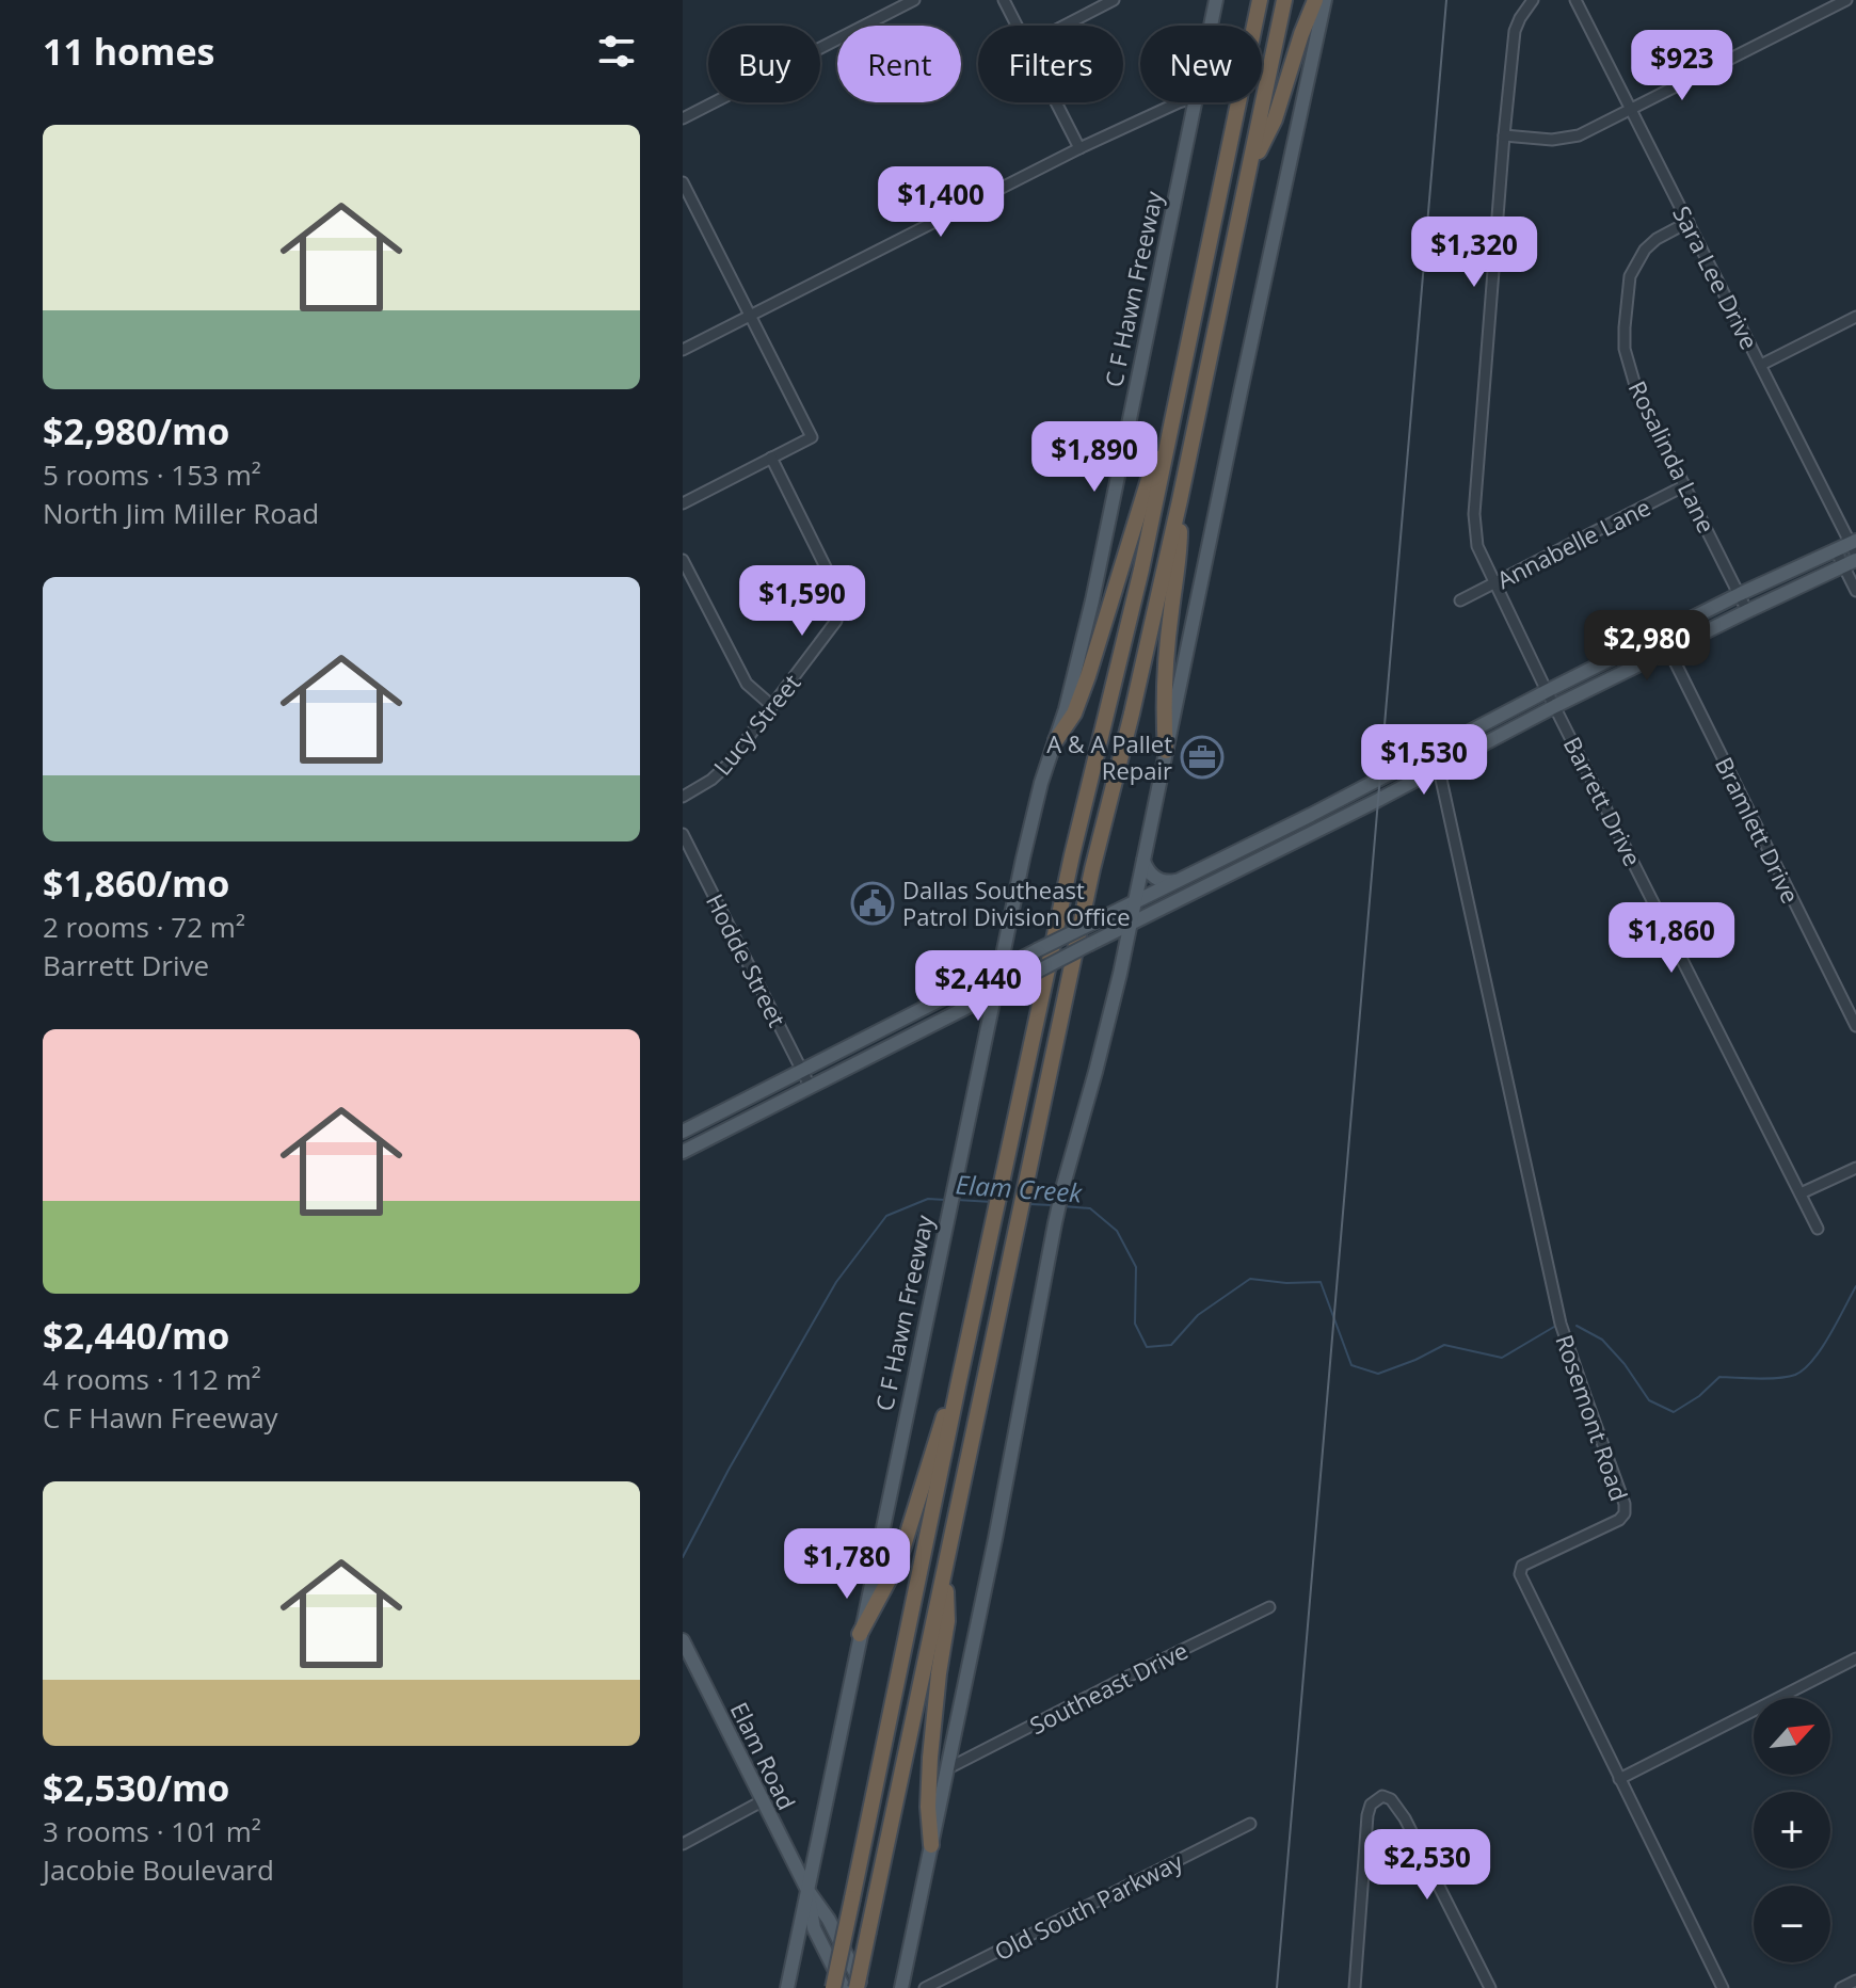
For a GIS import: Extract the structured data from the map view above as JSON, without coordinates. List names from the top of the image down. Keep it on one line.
{"streets":{"main road":["C F Hawn Freeway","Elam Road"],"street":["Sara Lee Drive","Rosalinda Lane","Annabelle Lane","Lucy Street","Barrett Drive","Bramlett Drive","Hodde Street","Rosemont Road","Southeast Drive","Old South Parkway"]},"crossings":[["Sara Lee Drive","Rosalinda Lane"],["C F Hawn Freeway","Elam Road"],["Rosalinda Lane","Annabelle Lane"],["Annabelle Lane","Barrett Drive"]],"water":["Elam Creek"],"places":{"office":["A & A Pallet Repair"],"public building":["Dallas Southeast Patrol Division Office"]},"north":"top right","page":{"heading":"11 homes","chip":["Buy","Rent","Filters","New"],"price":["$923","$1,400","$1,320","$1,890","$1,590","$2,980","$1,530","$1,860","$2,440","$1,780","$2,530"],"list":[{"name":"$2,980/mo","note":"5 rooms · 153 m² · North Jim Miller Road"},{"name":"$1,860/mo","note":"2 rooms · 72 m² · Barrett Drive"},{"name":"$2,440/mo","note":"4 rooms · 112 m² · C F Hawn Freeway"},{"name":"$2,530/mo","note":"3 rooms · 101 m² · Jacobie Boulevard"}],"map_buttons":["+","−"]}}
